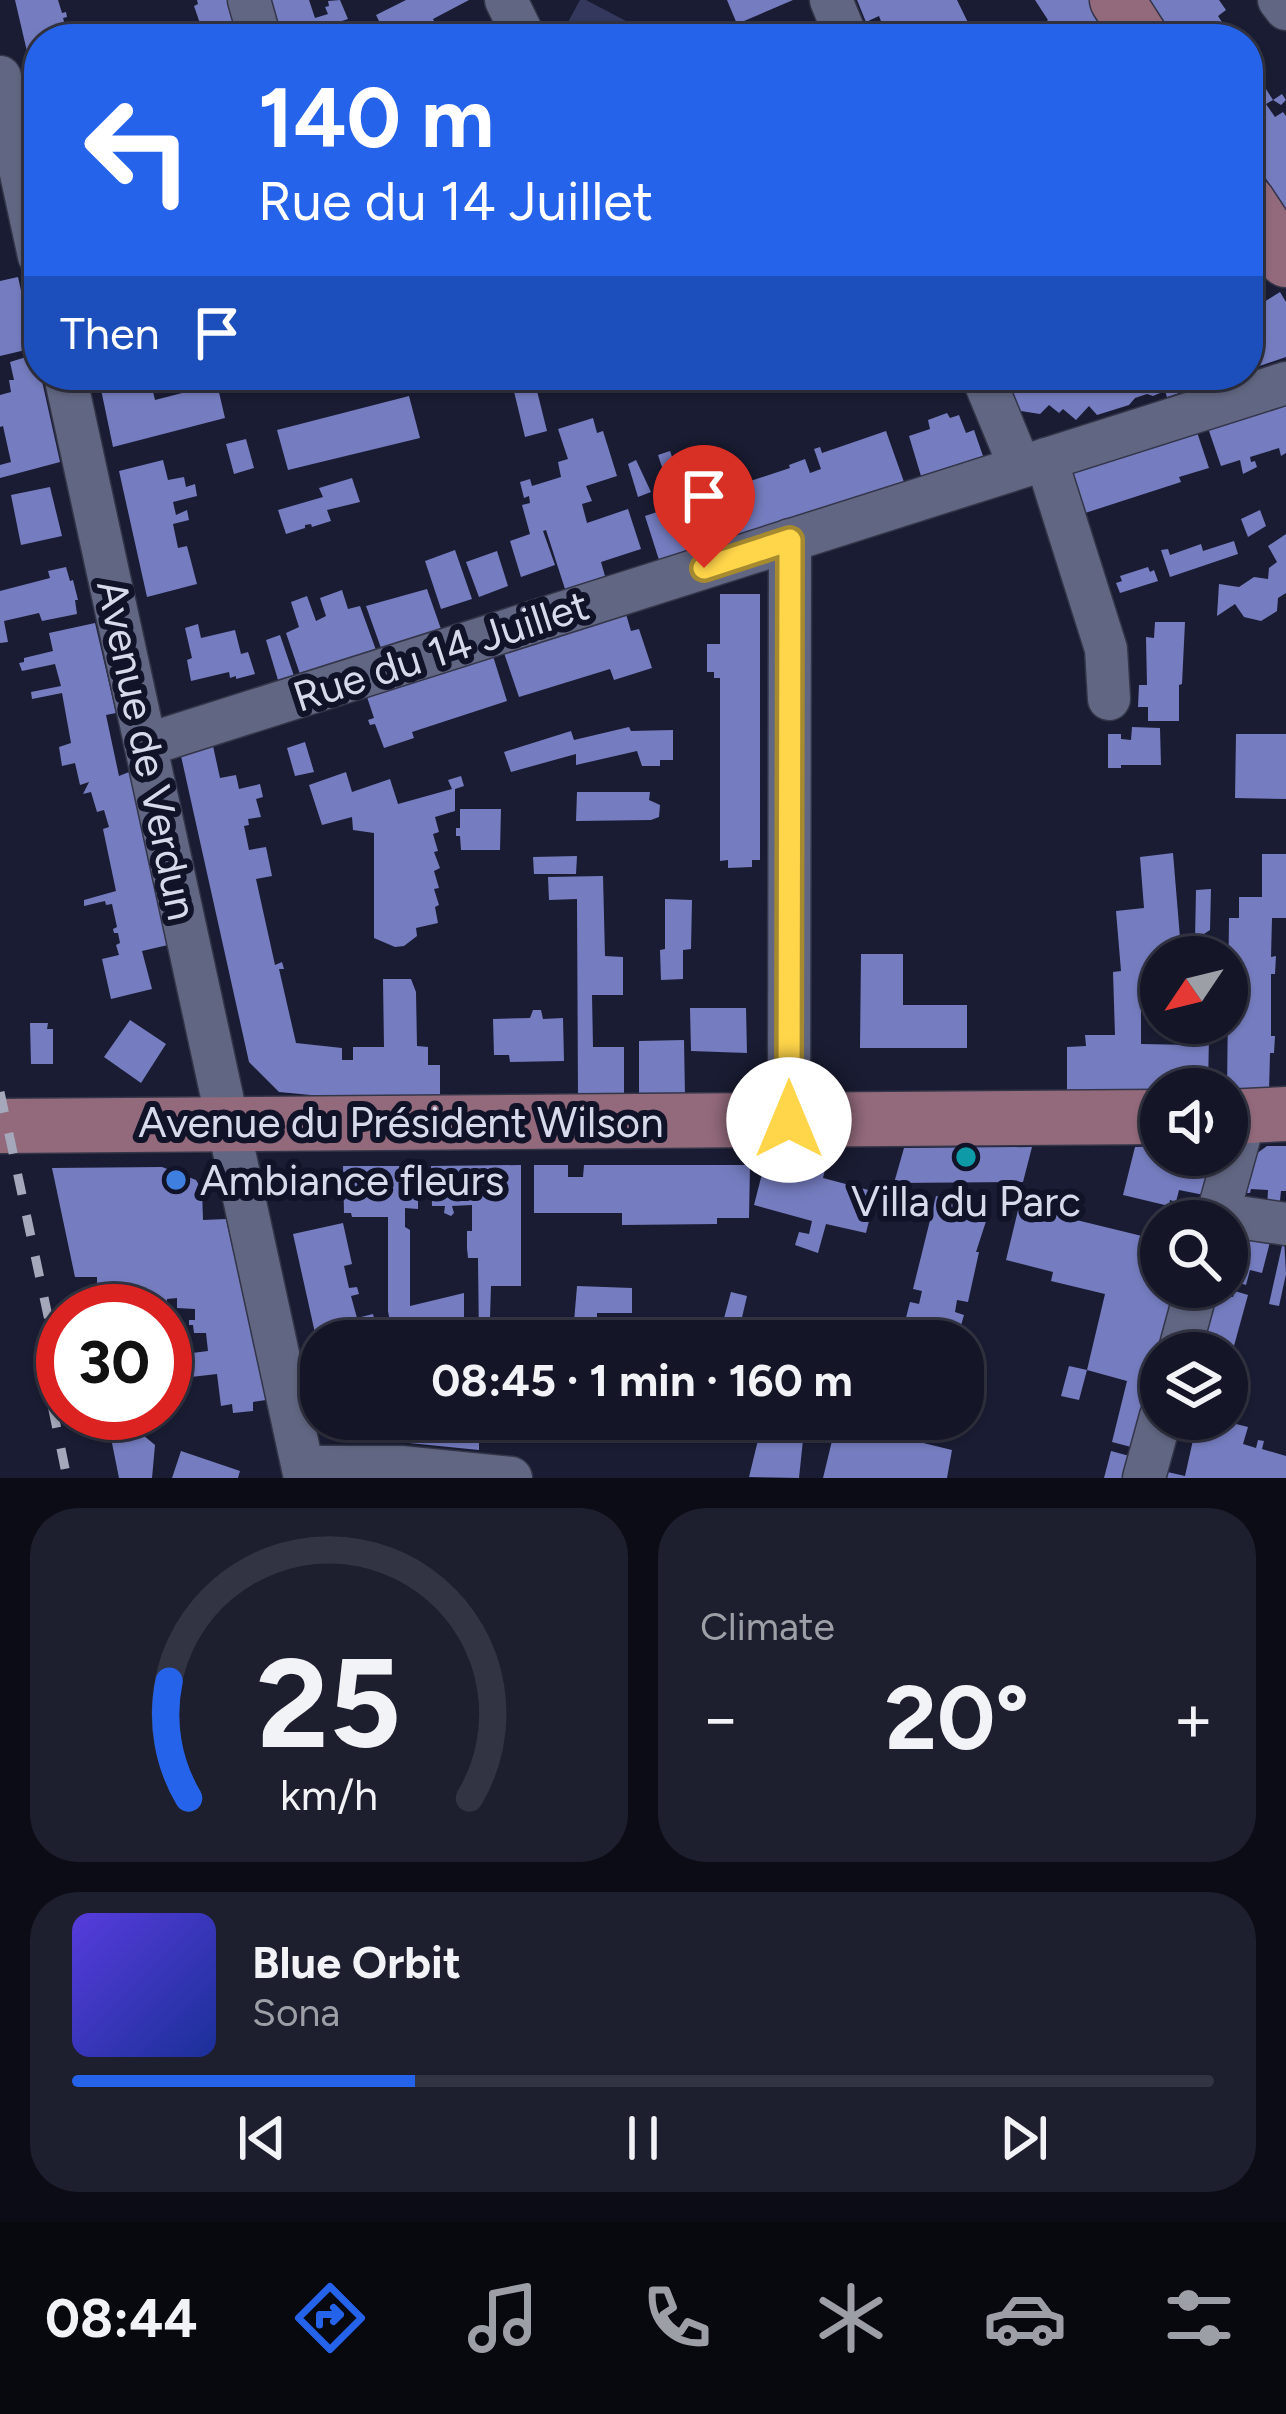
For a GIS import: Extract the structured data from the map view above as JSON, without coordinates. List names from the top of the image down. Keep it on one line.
{"streets":{"main road":["Avenue du Président Wilson"],"street":["Rue du 14 Juillet","Avenue de Verdun"]},"crossings":[["Rue du 14 Juillet","Avenue de Verdun"],["Avenue de Verdun","Avenue du Président Wilson"]],"places":["Villa du Parc","Ambiance fleurs"],"north":"bottom left","page":{"turn":["140 m","Rue du 14 Juillet"],"then":"Then","limit":"30","trip":"08:45 · 1 min · 160 m","tile":"Climate","heat":["−","20°","+"],"song":["Blue Orbit","Sona"],"tabs":"08:44","gauge":["25","km/h"]}}
